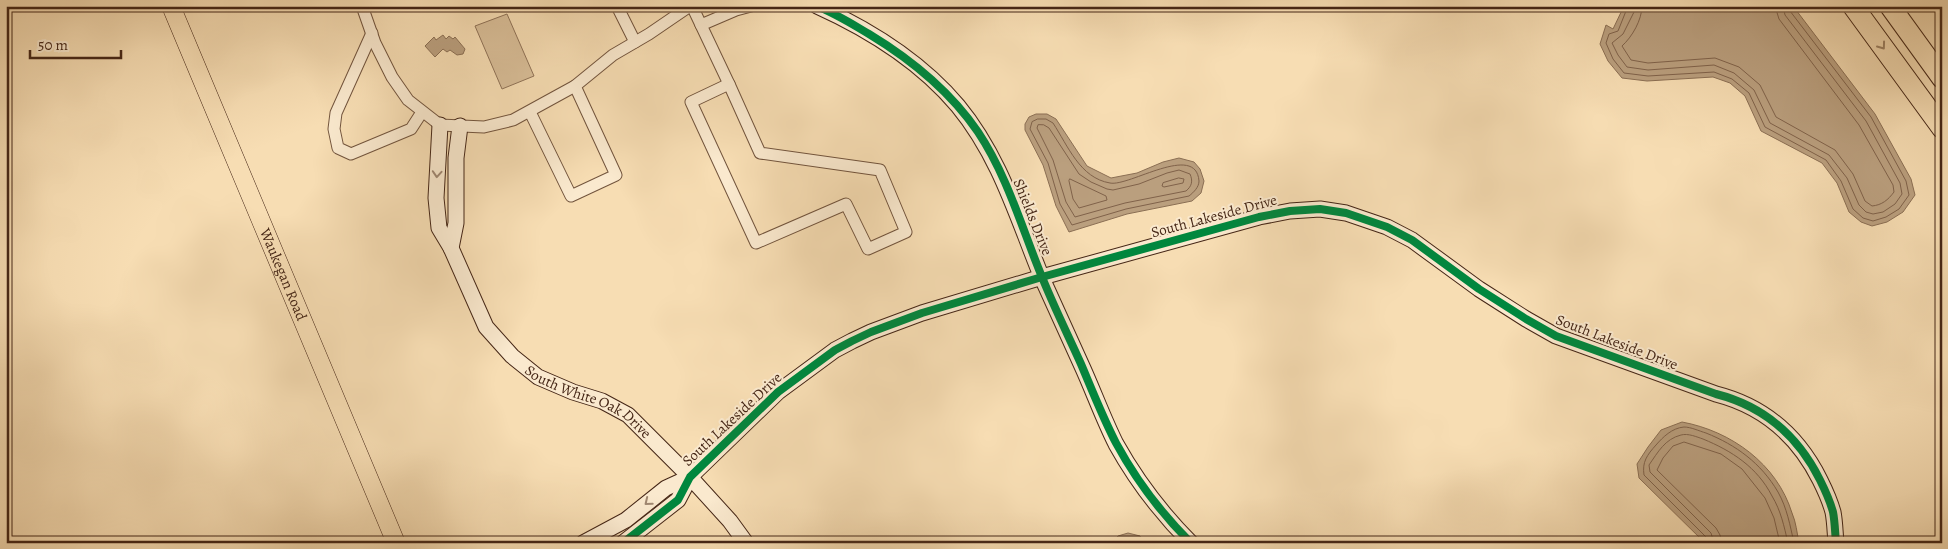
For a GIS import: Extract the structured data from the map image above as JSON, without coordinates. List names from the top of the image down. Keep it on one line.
{"streets":{"main road":["Waukegan Road"],"street":["South Lakeside Drive","Shields Drive","South White Oak Drive"]},"crossings":[["South Lakeside Drive","Shields Drive"],["South Lakeside Drive","South White Oak Drive"]],"scale_bar":"50 m"}
